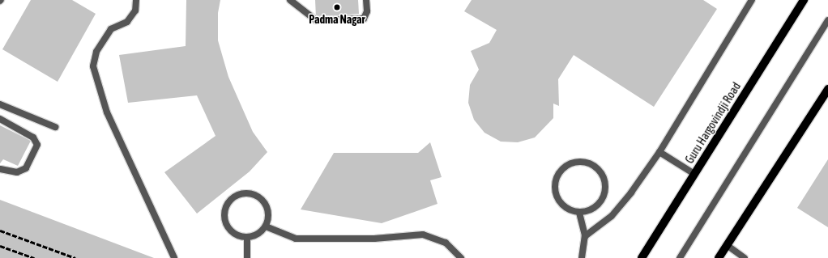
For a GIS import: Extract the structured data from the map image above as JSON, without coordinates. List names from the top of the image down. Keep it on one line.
{"streets":{"main road":["Guru Hargovindji Road"]},"places":["Padma Nagar"]}
